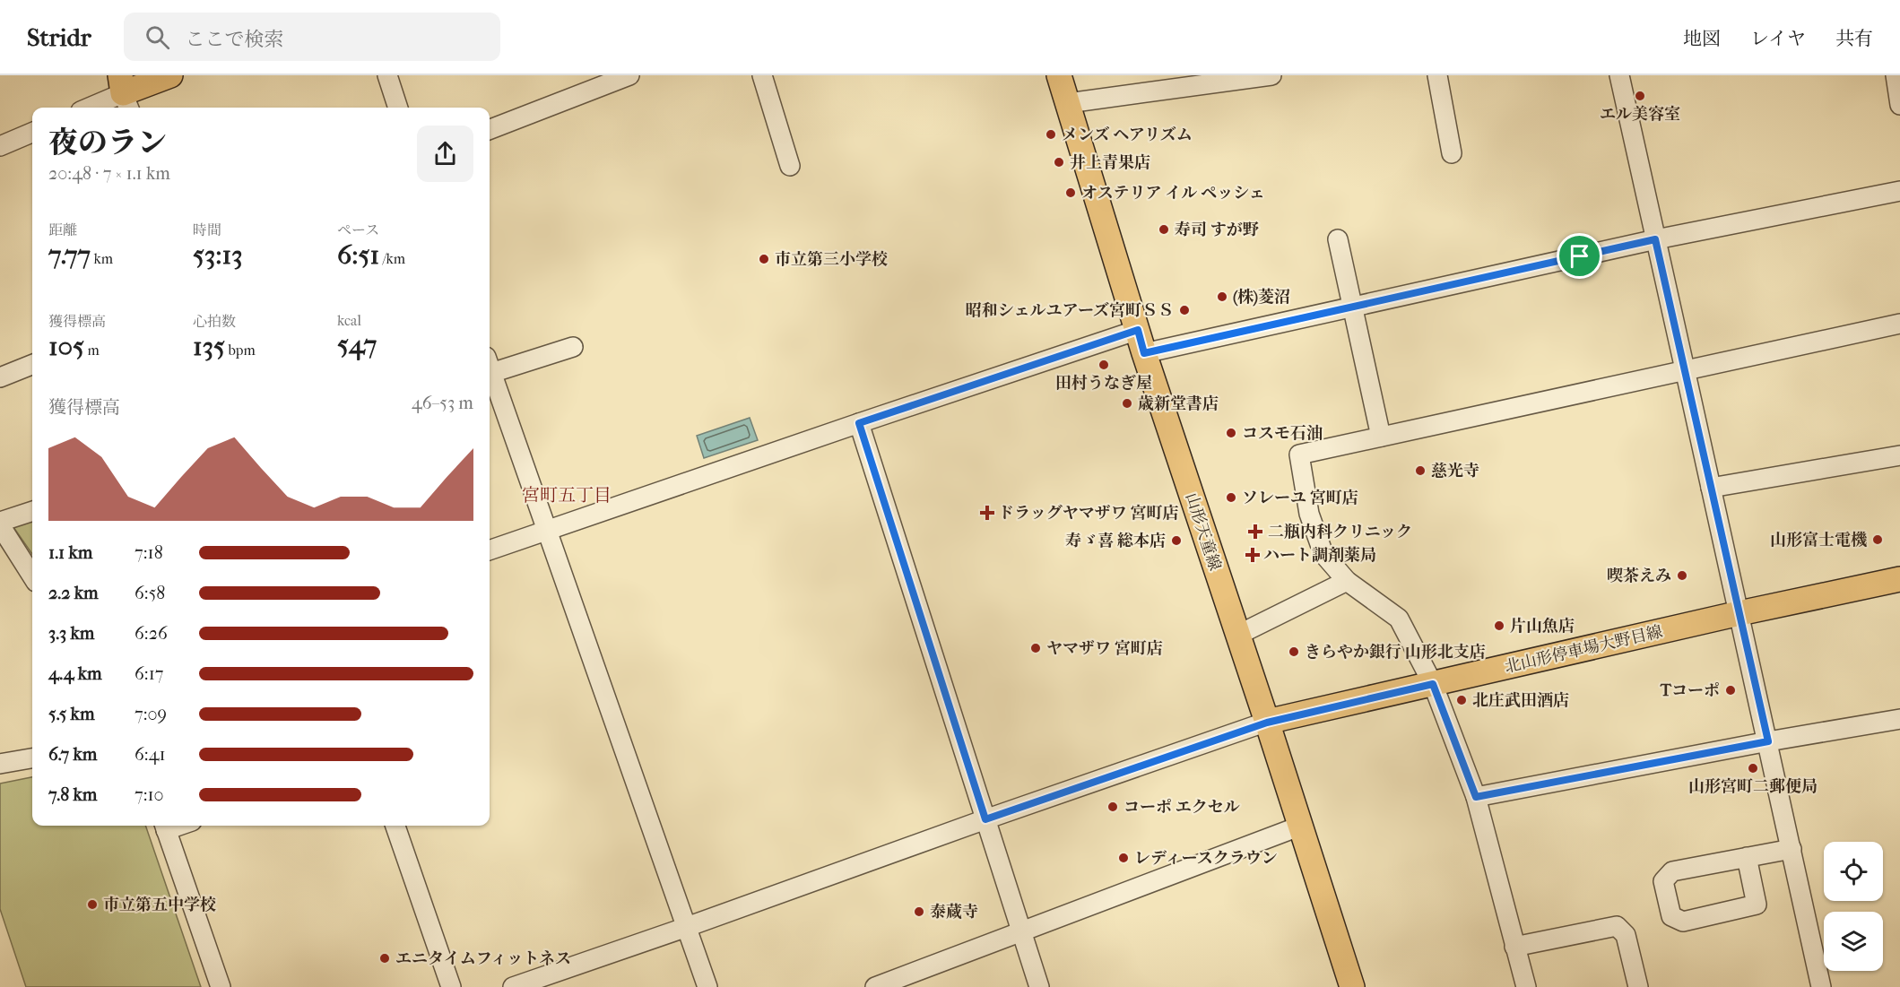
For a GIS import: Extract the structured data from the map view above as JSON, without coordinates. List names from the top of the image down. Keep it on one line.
{"streets":{"main road":["山形天童線","北山形停車場大野目線"]},"crossings":[["山形天童線","北山形停車場大野目線"]],"districts":["宮町五丁目"],"places":{"other":["エル美容室","メンズ ヘアリズム","井上青果店","オステリア イル ペッシェ","寿司 すが野","市立第三小学校","(株)菱沼","昭和シェルユアーズ宮町ＳＳ","田村うなぎ屋","歳新堂書店","コスモ石油","慈光寺","ソレーユ 宮町店","山形富士電機","寿ゞ喜 総本店","喫茶えみ","片山魚店","ヤマザワ 宮町店","きらやか銀行 山形北支店","Tコーポ","北庄武田酒店","山形宮町二郵便局","コーポ エクセル","レディースクラウン","市立第五中学校","泰蔵寺","エニタイムフィットネス"],"health":["ドラッグヤマザワ 宮町店","二瓶内科クリニック","ハート調剤薬局"]},"page":{"header":"Stridr","search":"ここで検索","nav":["地図","レイヤ","共有"],"heading":["夜のラン","20:48 · 7 × 1.1 km"],"stats":[["距離","7.77 km"],["時間","53:13"],["ペース","6:51 /km"],["獲得標高","105 m"],["心拍数","135 bpm"],["kcal","547"]],"chart":["獲得標高","46–53 m"],"list":[{"name":"1.1 km","note":"7:18"},{"name":"2.2 km","note":"6:58"},{"name":"3.3 km","note":"6:26"},{"name":"4.4 km","note":"6:17"},{"name":"5.5 km","note":"7:09"},{"name":"6.7 km","note":"6:41"},{"name":"7.8 km","note":"7:10"}]}}
